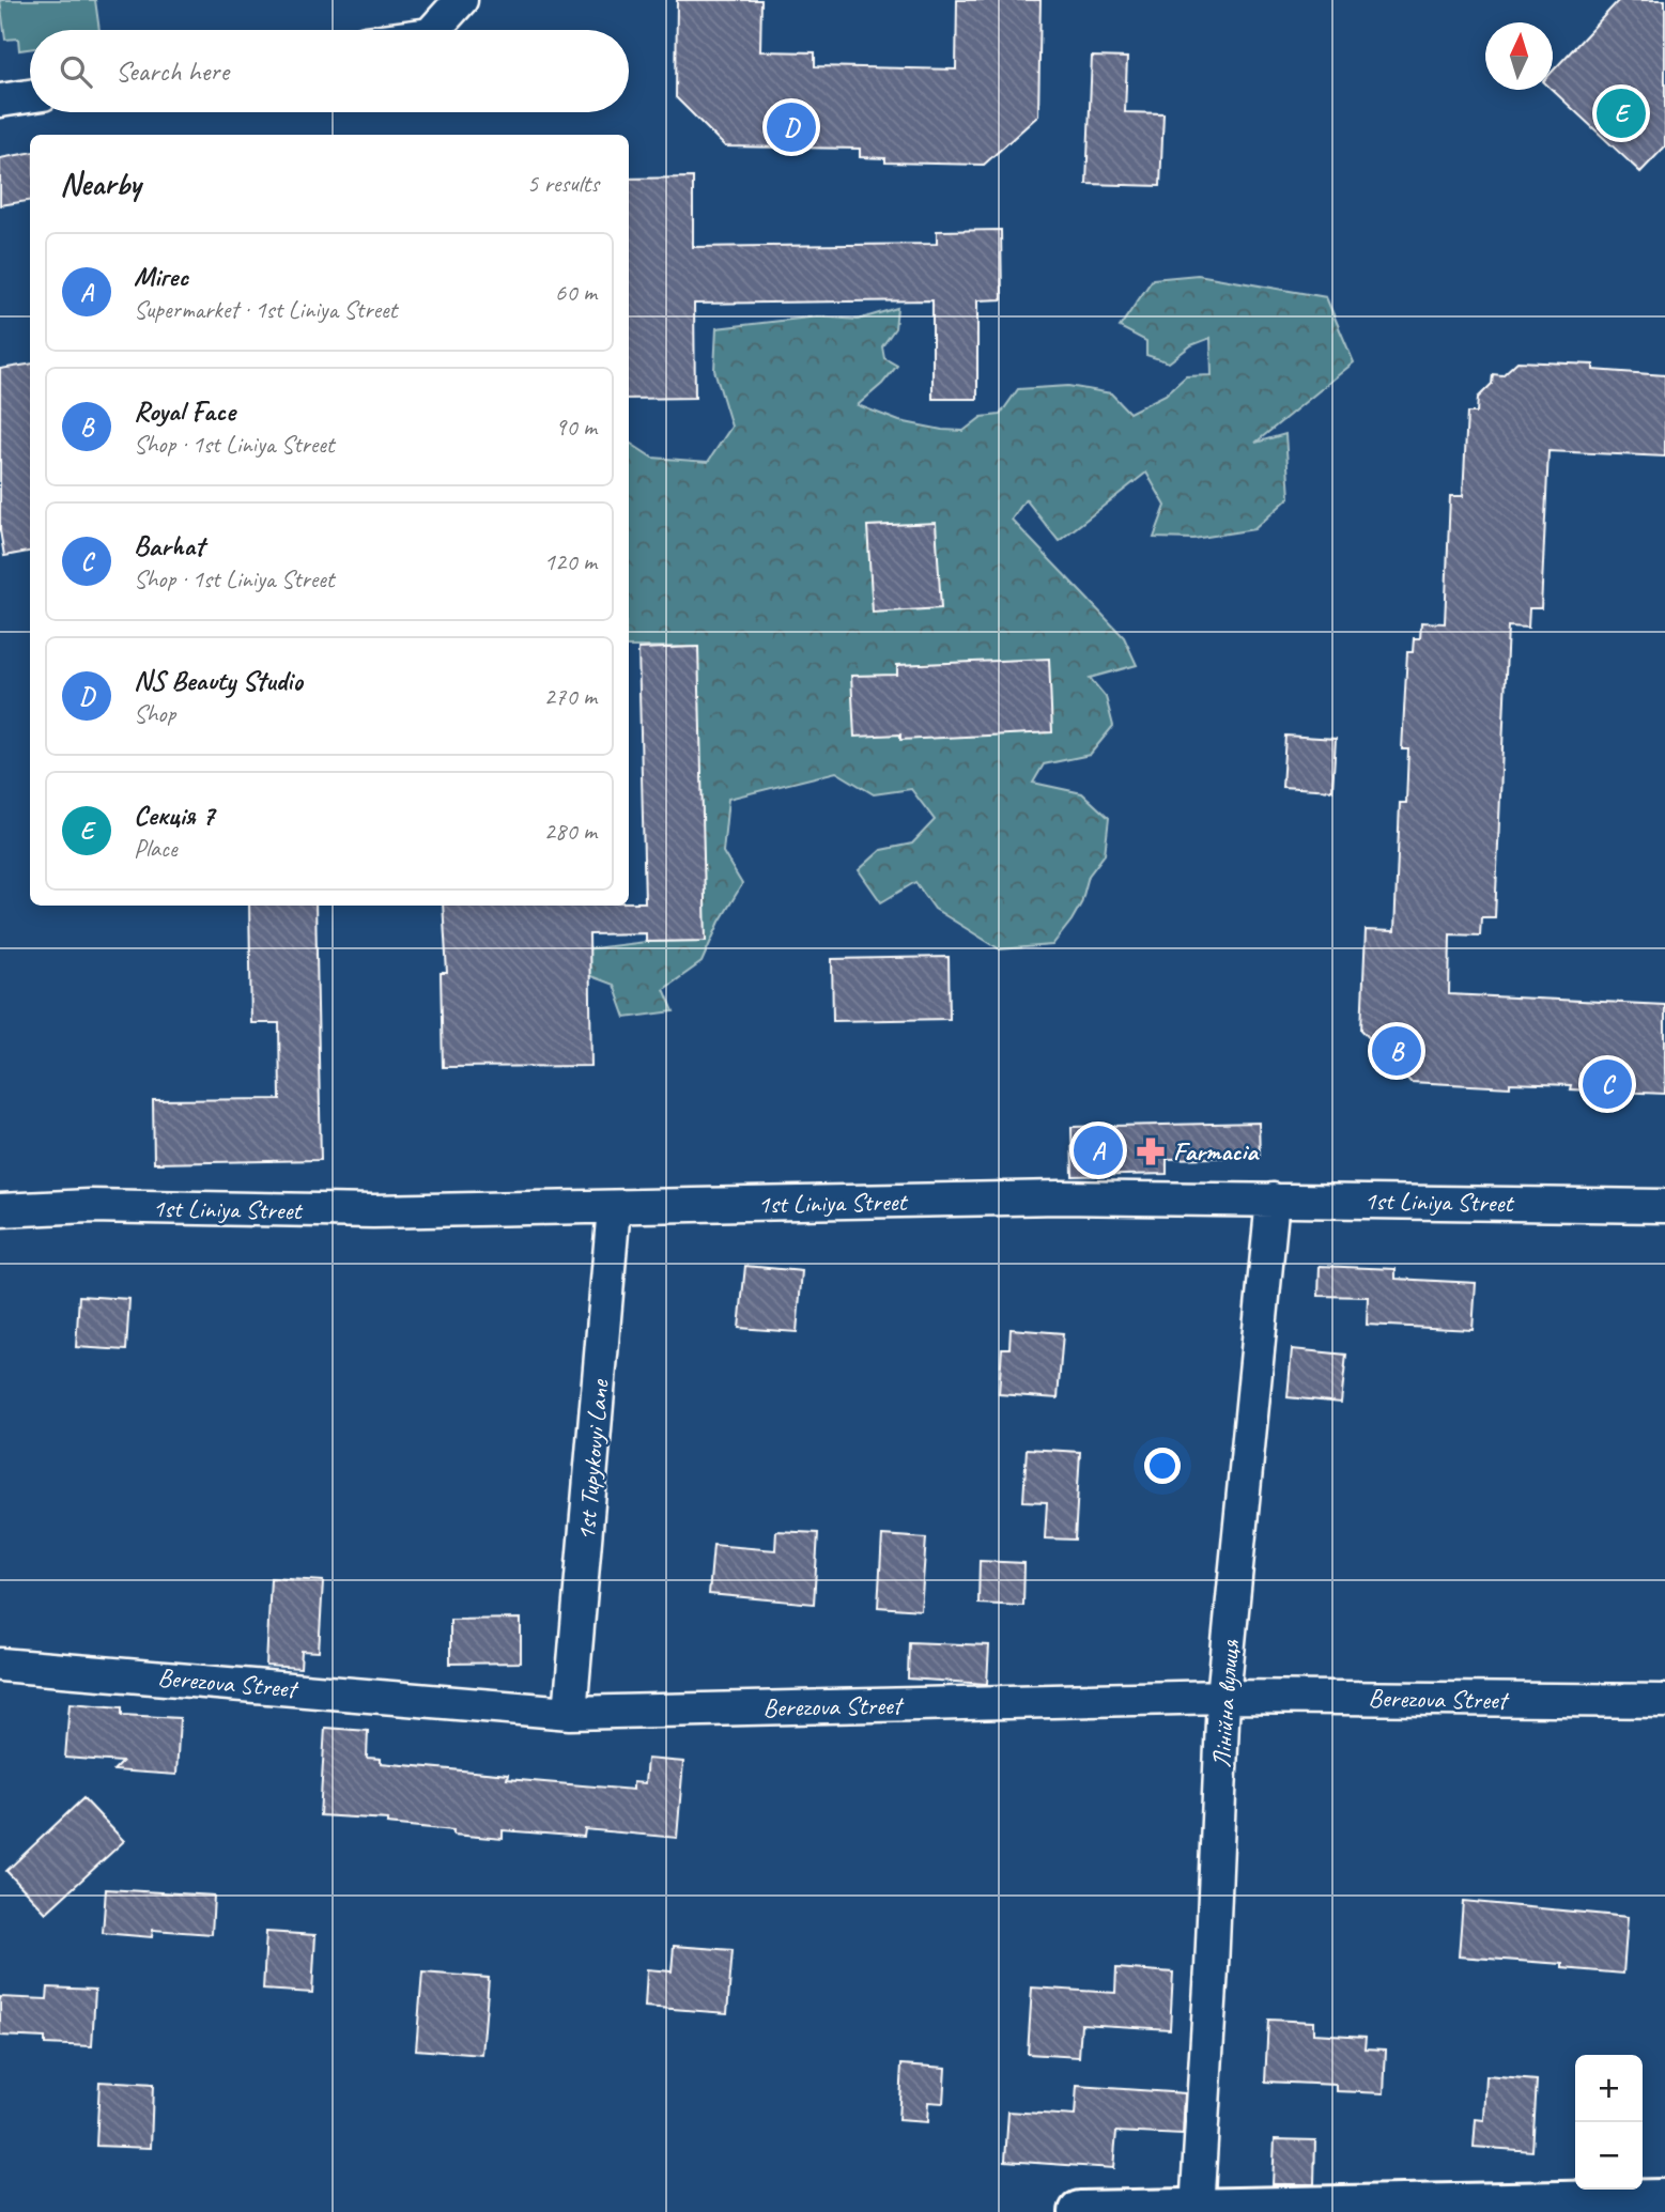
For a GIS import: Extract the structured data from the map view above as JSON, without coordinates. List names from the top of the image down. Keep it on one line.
{"streets":{"street":["1st Liniya Street","1st Tupykovyi Lane","Berezova Street","Лінійна вулиця"]},"crossings":[["1st Liniya Street","1st Tupykovyi Lane"],["1st Liniya Street","Лінійна вулиця"],["1st Tupykovyi Lane","Berezova Street"],["Berezova Street","Лінійна вулиця"]],"places":{"pharmacy":["Farmacia"]},"north":"top","page":{"search":"Search here","pins":["E","D","B","C","A"],"heading":["Nearby","5 results"],"list":[{"mark":"A","name":"Мігес","note":"Supermarket · 1st Liniya Street","value":"60 m"},{"mark":"B","name":"Royal Face","note":"Shop · 1st Liniya Street","value":"90 m"},{"mark":"C","name":"Barhat","note":"Shop · 1st Liniya Street","value":"120 m"},{"mark":"D","name":"NS Beauty Studio","note":"Shop","value":"270 m"},{"mark":"E","name":"Секція 7","note":"Place","value":"280 m"}],"map_buttons":["+","−"]}}
